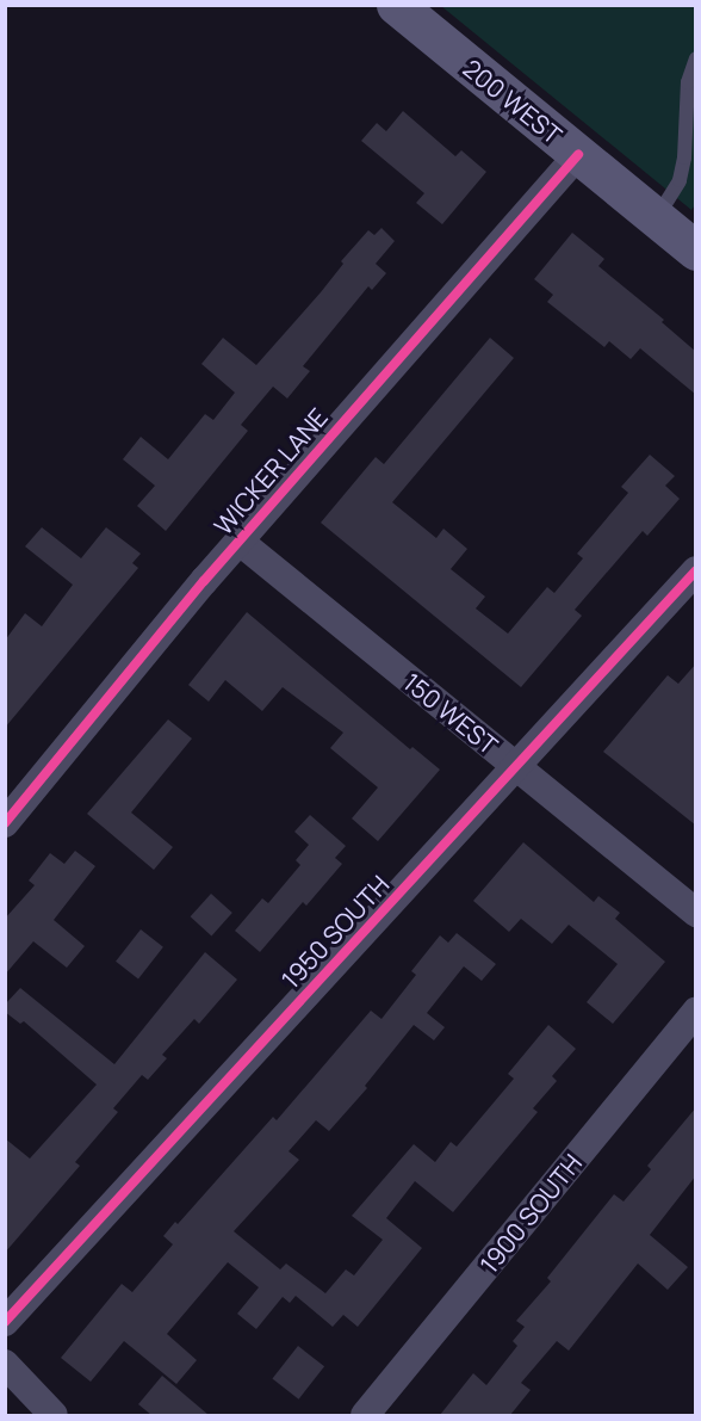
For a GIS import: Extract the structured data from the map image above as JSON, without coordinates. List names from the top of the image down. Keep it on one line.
{"streets":{"street":["200 WEST","WICKER LANE","150 WEST","1950 SOUTH","1900 SOUTH"]},"crossings":[["200 WEST","WICKER LANE"],["WICKER LANE","150 WEST"],["150 WEST","1950 SOUTH"]]}
